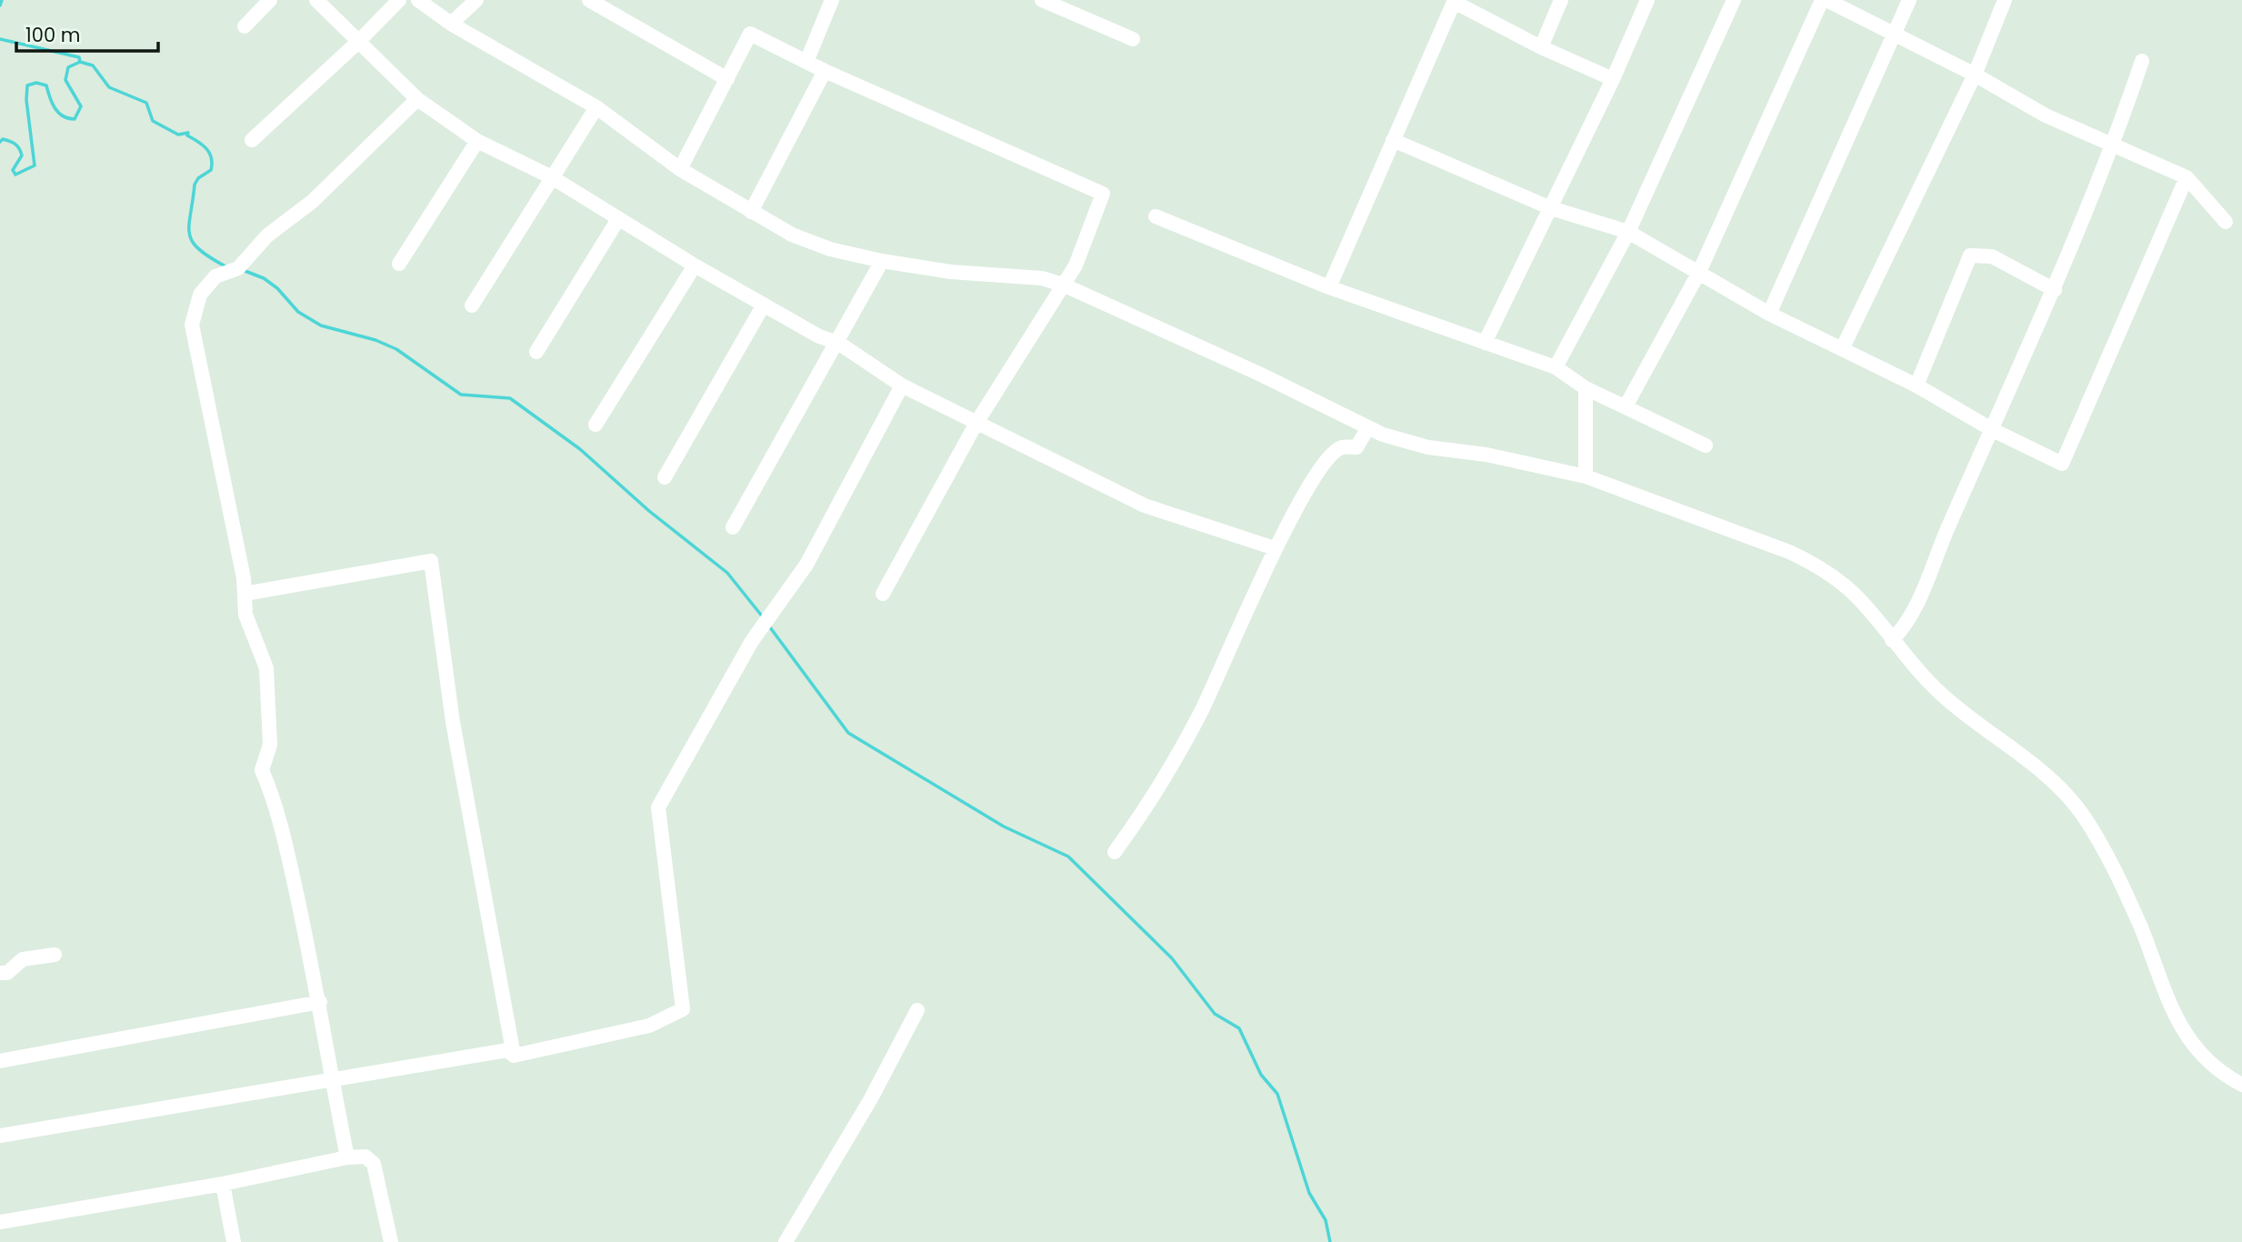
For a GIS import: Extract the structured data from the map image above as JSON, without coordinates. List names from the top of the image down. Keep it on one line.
{"scale_bar":"100 m"}
